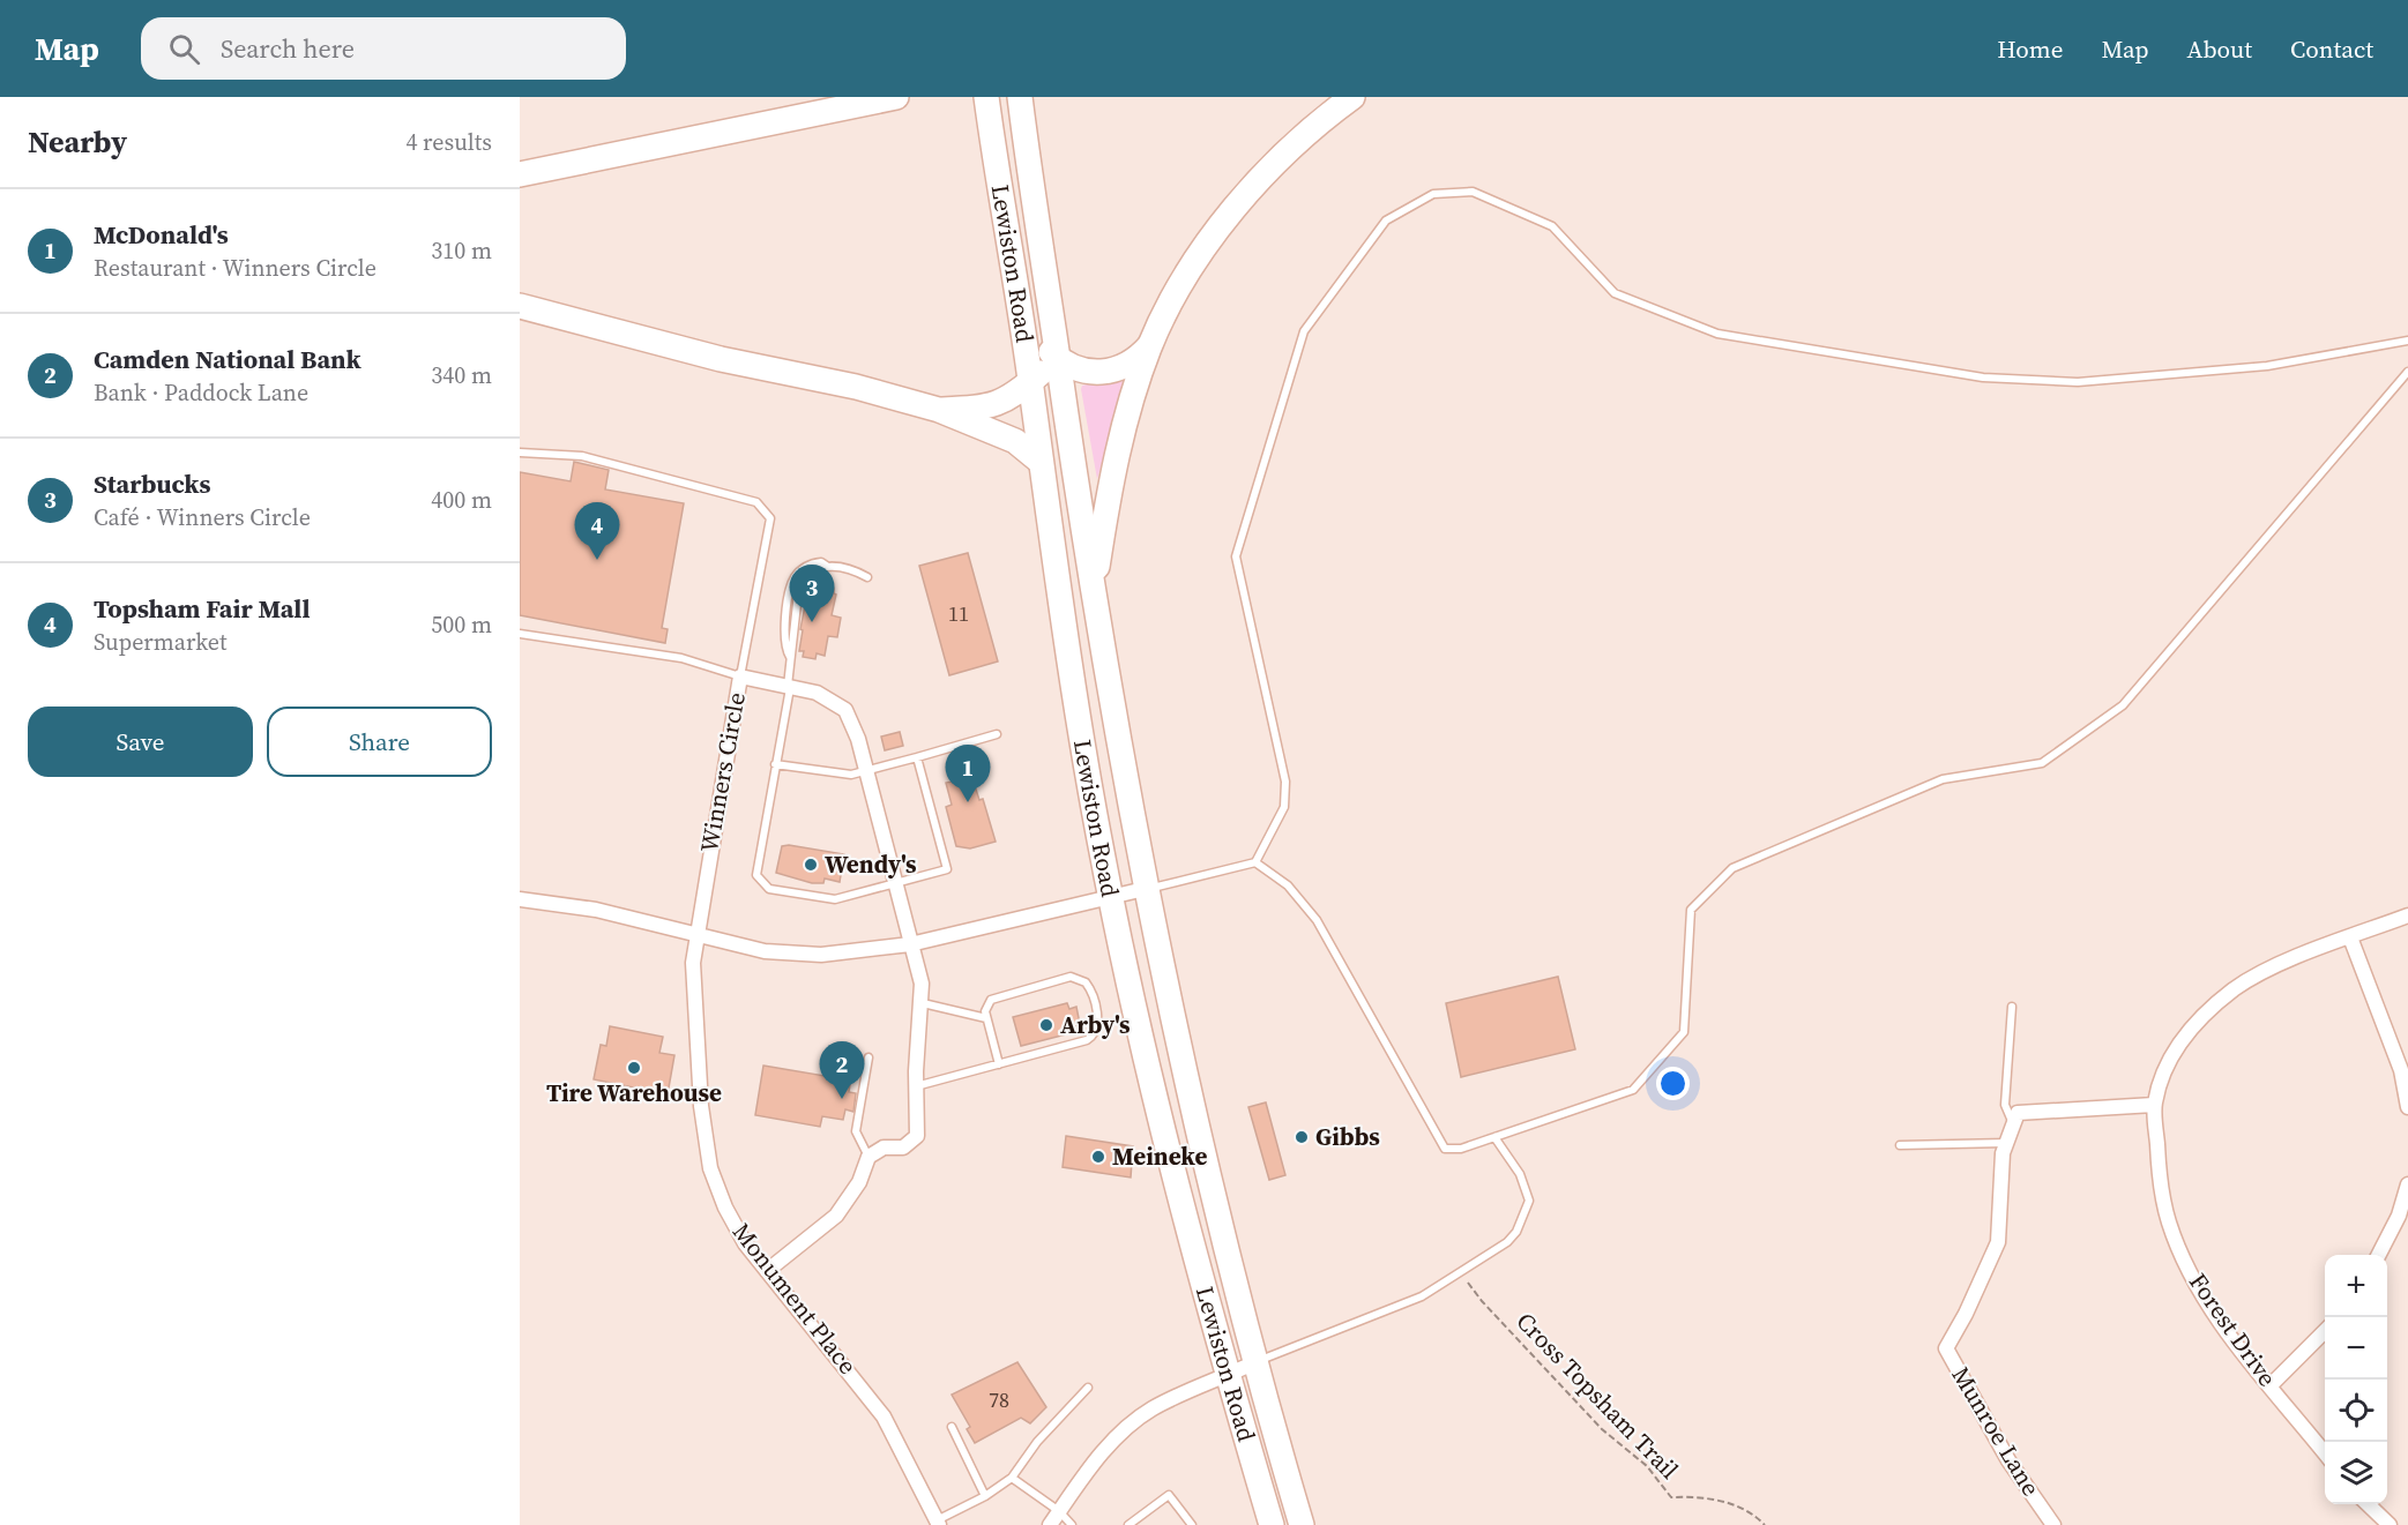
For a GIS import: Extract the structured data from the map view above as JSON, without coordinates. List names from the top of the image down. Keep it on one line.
{"streets":{"highway":["Lewiston Road"],"street":["Winners Circle","Monument Place","Forest Drive","Munroe Lane"],"path":["Cross Topsham Trail"]},"crossings":[["Winners Circle","Monument Place"]],"places":["Wendy's","Arby's","Tire Warehouse","Gibbs","Meineke"],"house_numbers":["11","78"],"page":{"header":"Map","search":"Search here","nav":["Home","Map","About","Contact"],"heading":["Nearby","4 results"],"list":[{"mark":"1","name":"McDonald's","note":"Restaurant · Winners Circle","value":"310 m"},{"mark":"2","name":"Camden National Bank","note":"Bank · Paddock Lane","value":"340 m"},{"mark":"3","name":"Starbucks","note":"Café · Winners Circle","value":"400 m"},{"mark":"4","name":"Topsham Fair Mall","note":"Supermarket","value":"500 m"}],"pins":["4","3","1","2"],"buttons":["Save","Share"],"map_buttons":["+","−"]}}
